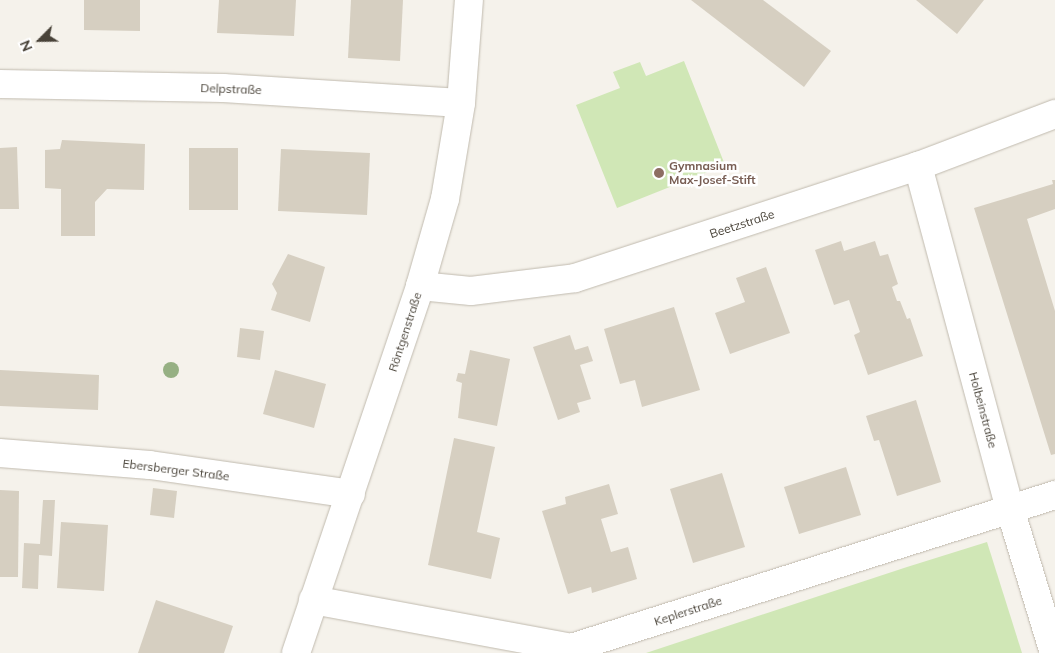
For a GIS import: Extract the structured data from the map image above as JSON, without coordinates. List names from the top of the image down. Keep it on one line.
{"streets":{"street":["Delpstraße","Beetzstraße","Röntgenstraße","Holbeinstraße","Ebersberger Straße","Keplerstraße"]},"crossings":[["Delpstraße","Röntgenstraße"],["Beetzstraße","Röntgenstraße"],["Beetzstraße","Holbeinstraße"],["Röntgenstraße","Ebersberger Straße"],["Röntgenstraße","Keplerstraße"],["Holbeinstraße","Keplerstraße"]],"places":["Gymnasium Max-Josef-Stift"],"north":"bottom left"}
